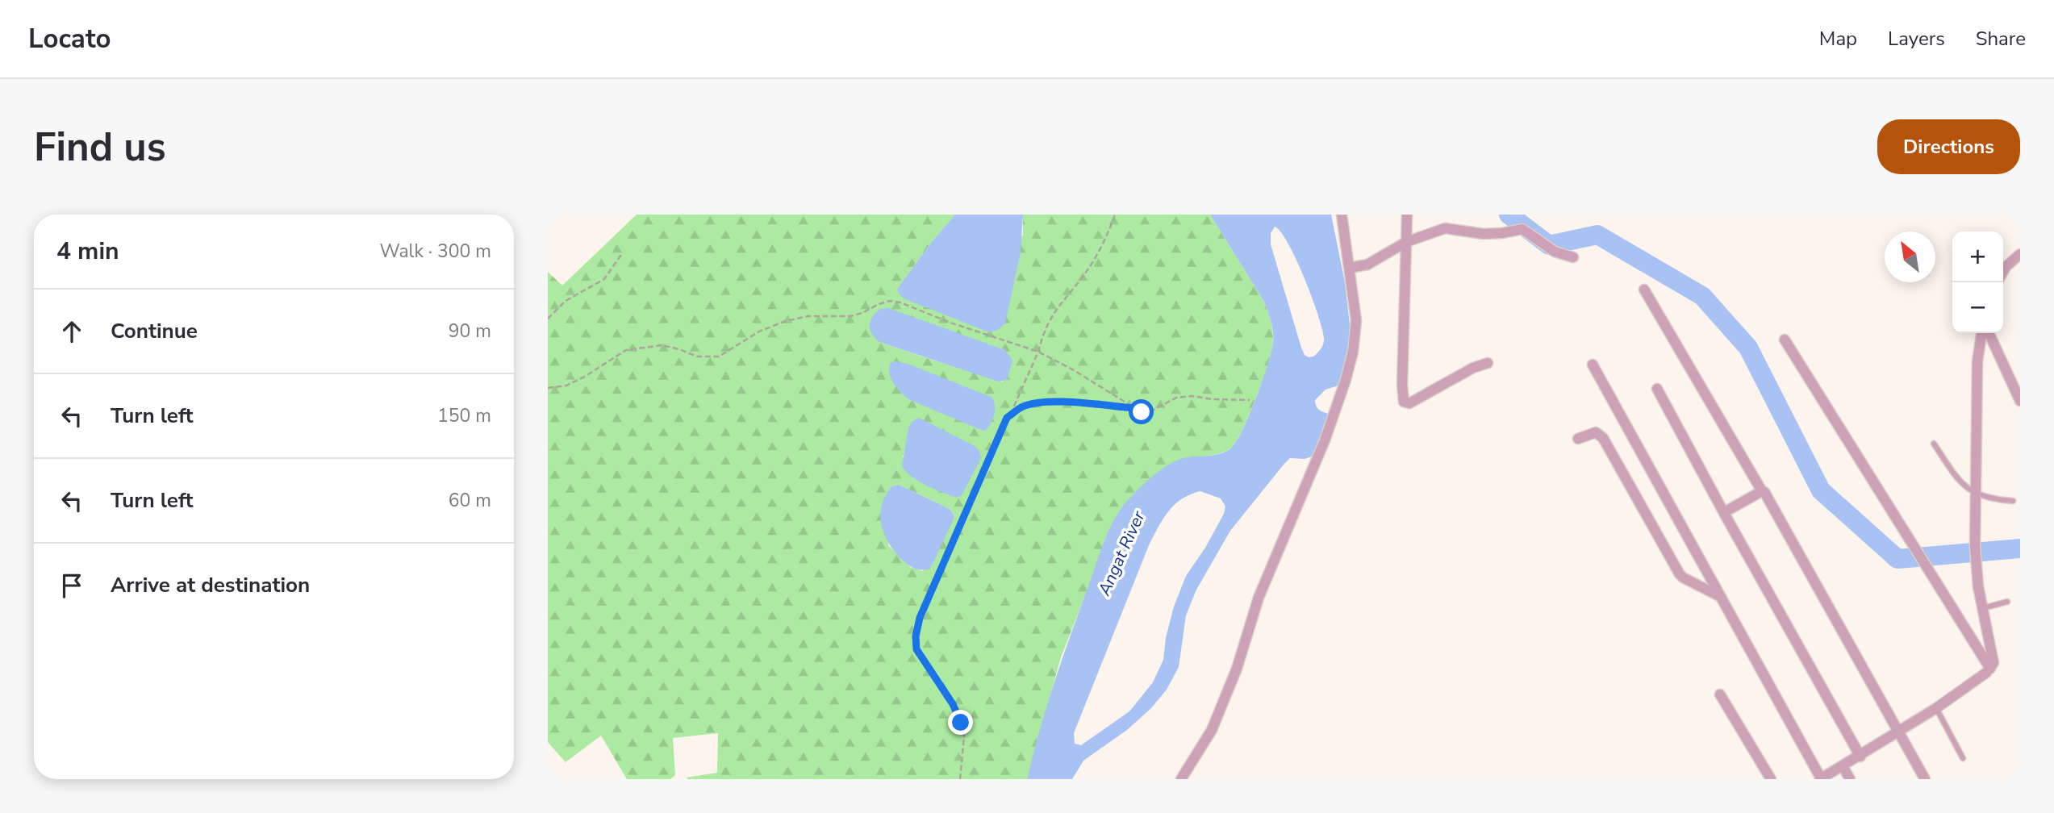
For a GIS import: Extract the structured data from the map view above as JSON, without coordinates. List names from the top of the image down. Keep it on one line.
{"water":["Angat River"],"north":"top left","page":{"header":"Locato","nav":["Map","Layers","Share"],"buttons":"Directions","title":"Find us","heading":["4 min","Walk · 300 m"],"map_buttons":["+","−"],"list":[["Continue","90 m"],["Turn left","150 m"],["Turn left","60 m"],"Arrive at destination"]}}
